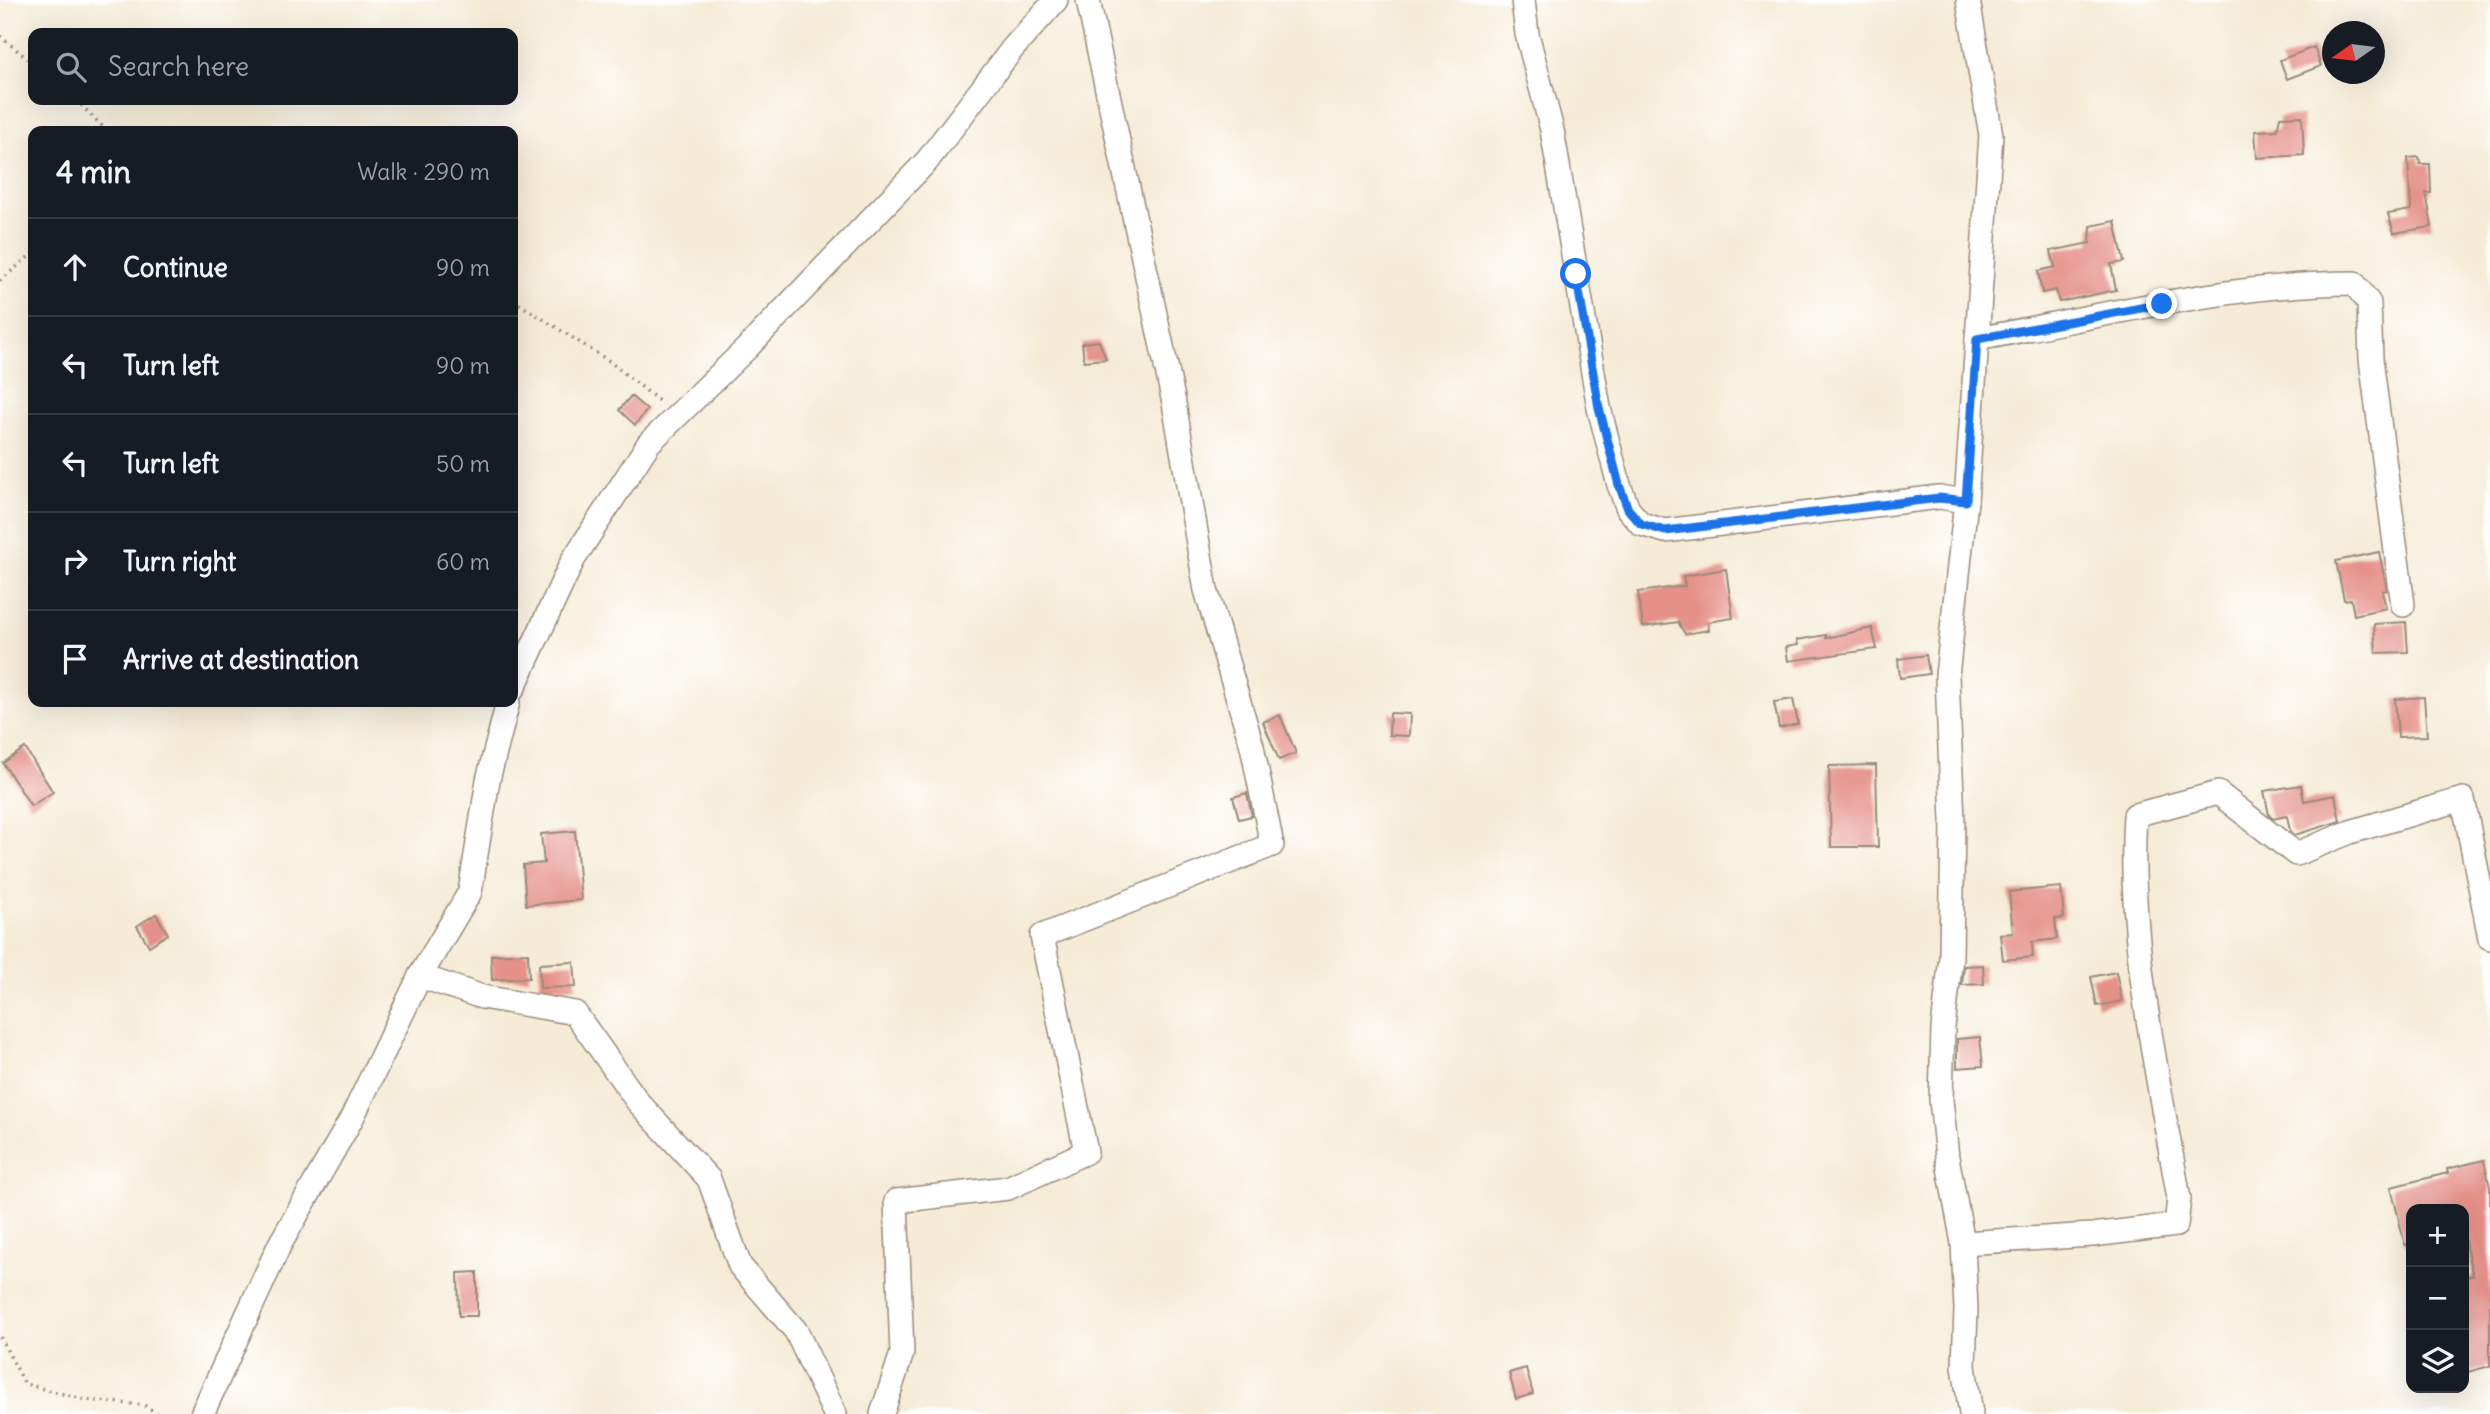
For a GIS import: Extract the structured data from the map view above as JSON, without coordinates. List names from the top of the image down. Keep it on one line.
{"north":"left","page":{"search":"Search here","heading":["4 min","Walk · 290 m"],"list":[["Continue","90 m"],["Turn left","90 m"],["Turn left","50 m"],["Turn right","60 m"],"Arrive at destination"],"map_buttons":["+","−"]}}
